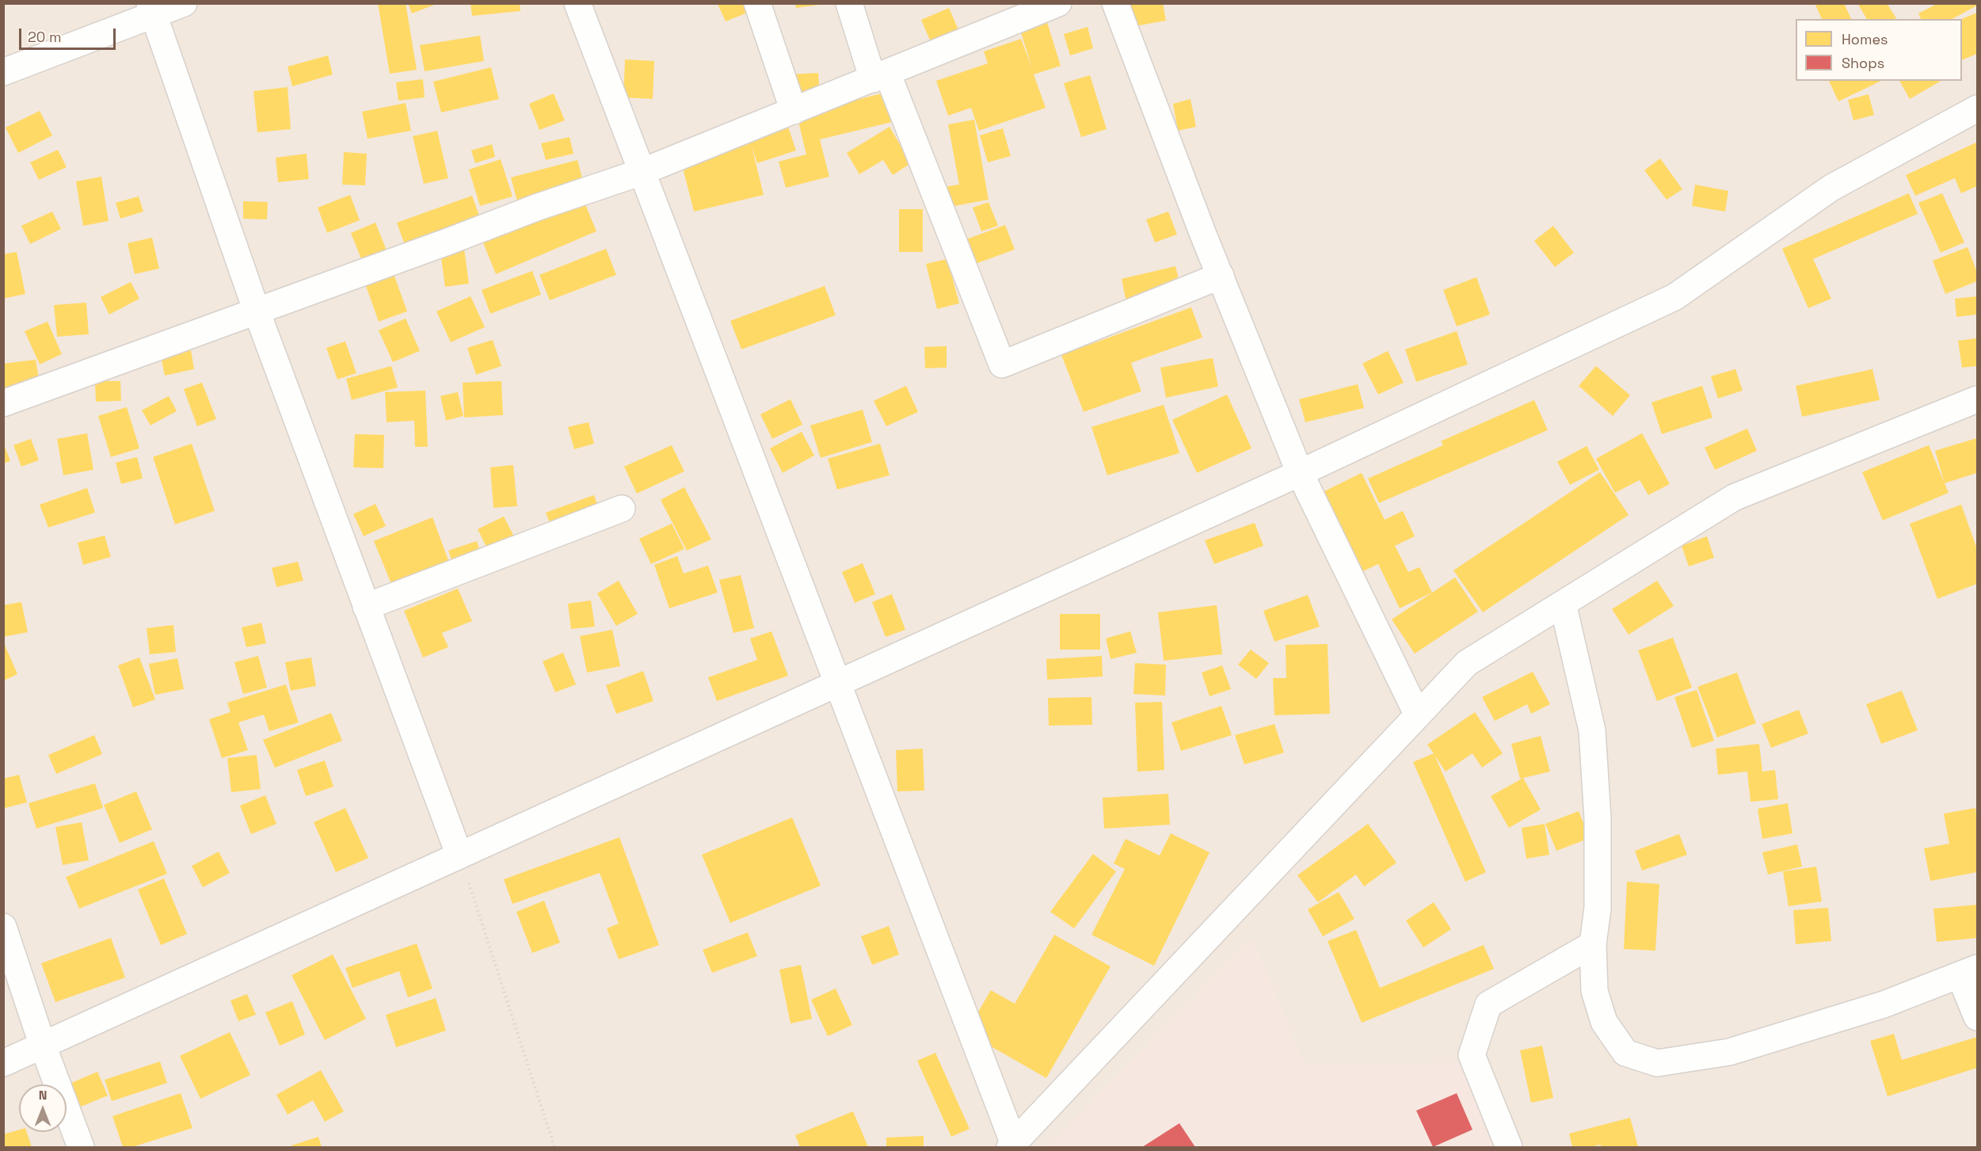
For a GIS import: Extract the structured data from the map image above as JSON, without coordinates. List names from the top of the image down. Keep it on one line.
{"legend":["Homes","Shops"],"scale_bar":"20 m","north":"top"}
